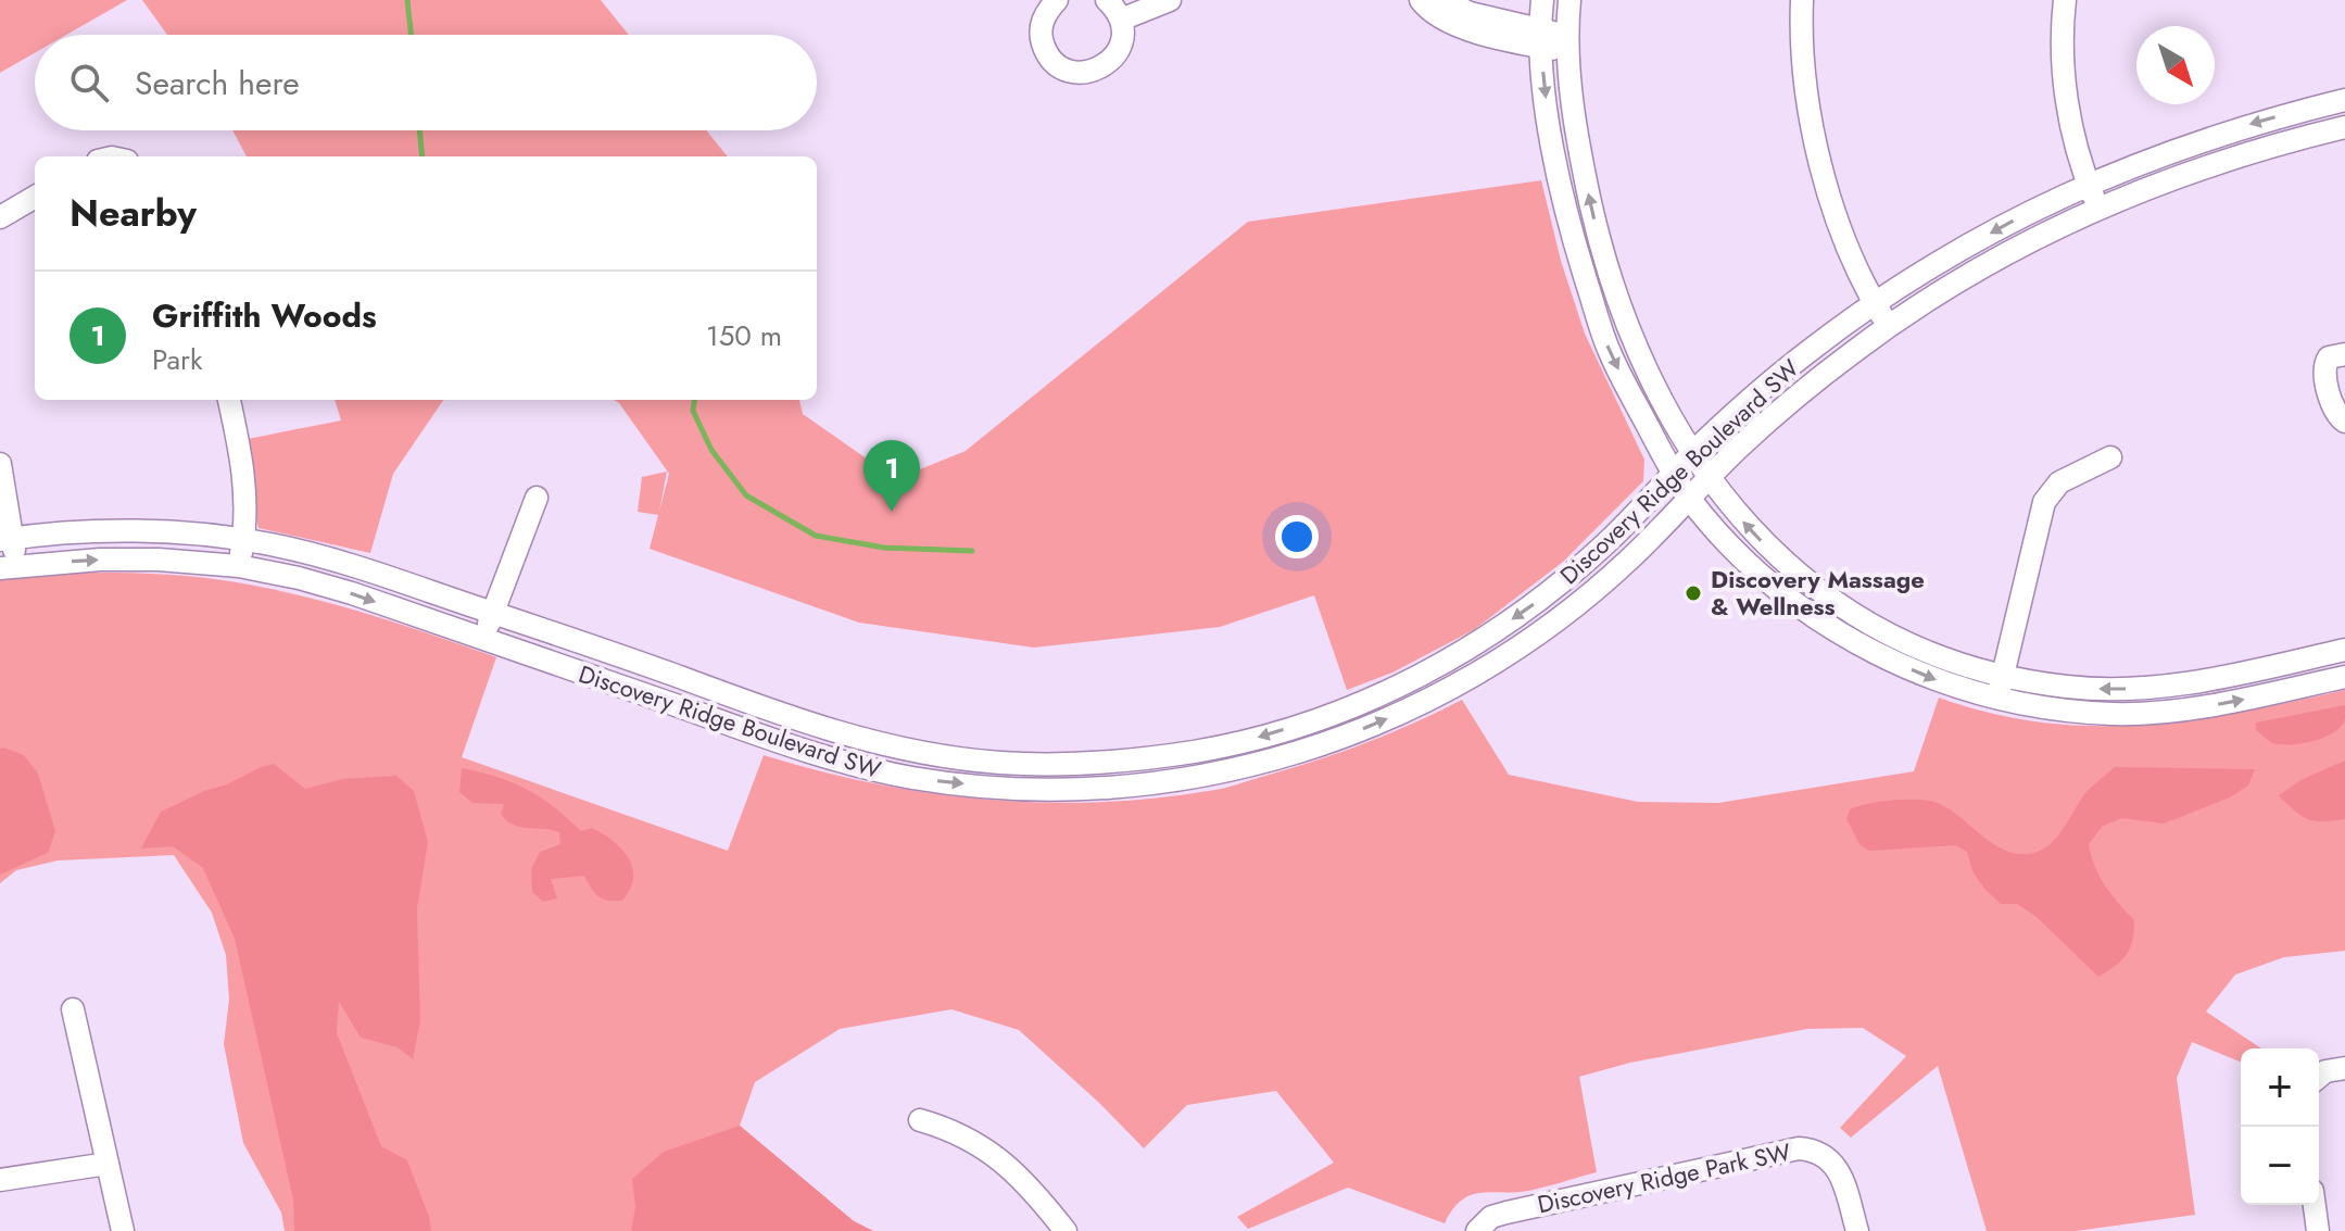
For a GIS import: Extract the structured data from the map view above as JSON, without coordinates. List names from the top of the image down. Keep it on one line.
{"streets":{"street":["Discovery Ridge Boulevard SW","Discovery Ridge Park SW"]},"places":["Discovery Massage & Wellness"],"north":"bottom right","page":{"search":"Search here","heading":"Nearby","list":[{"mark":"1","name":"Griffith Woods","note":"Park","value":"150 m"}],"pins":"1","map_buttons":["+","−"]}}
